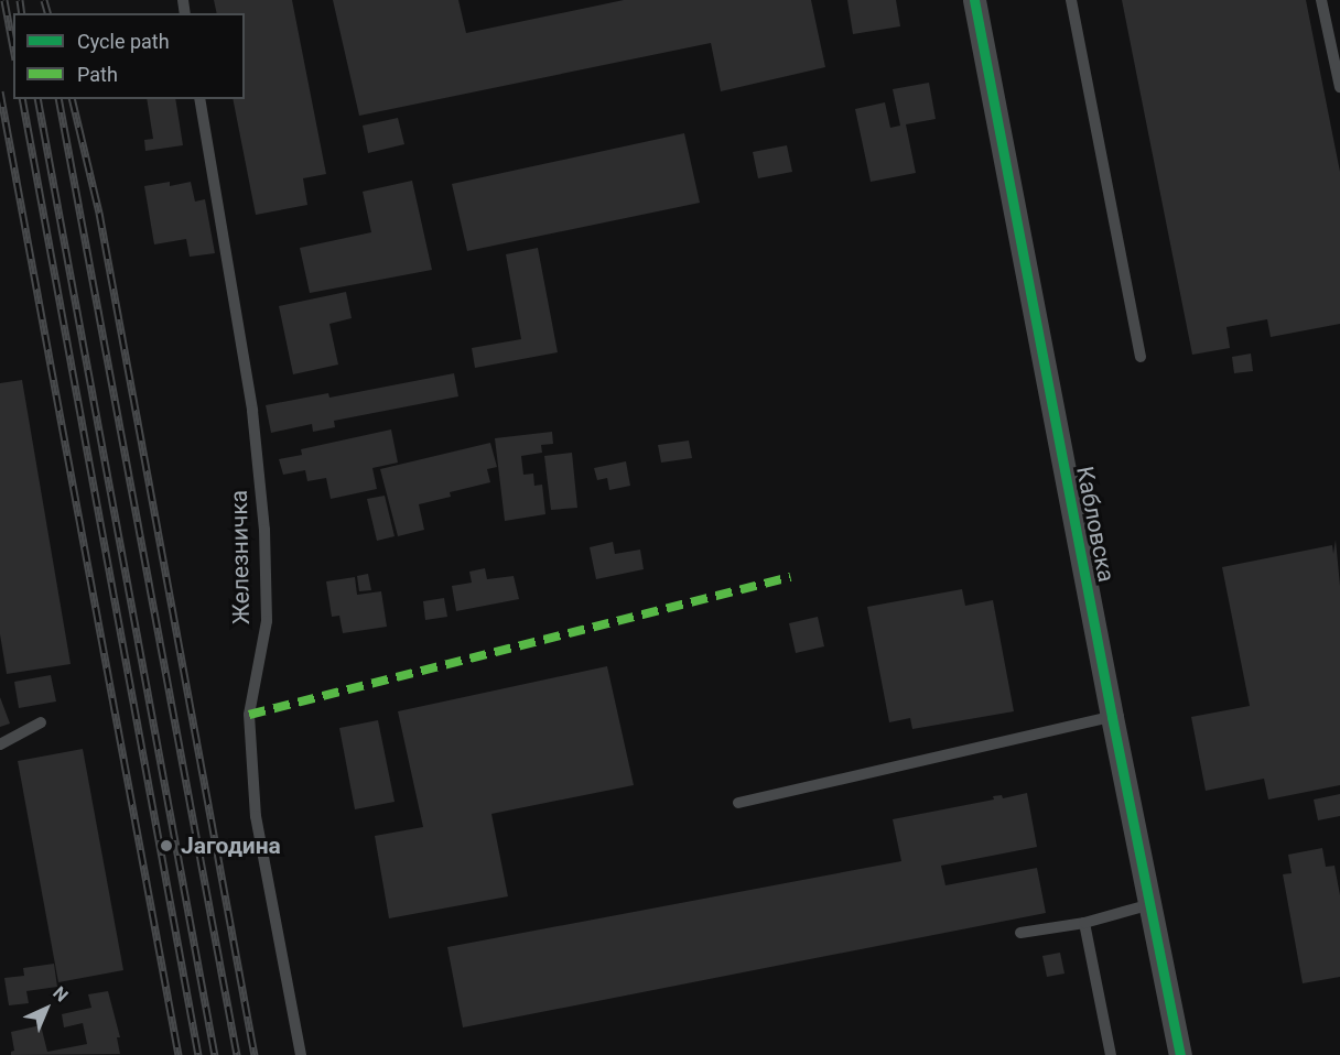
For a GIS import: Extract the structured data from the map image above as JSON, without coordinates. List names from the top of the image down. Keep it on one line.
{"streets":{"street":["Кабловска"],"lane":["Железничка"]},"places":["Јагодина"],"legend":["Cycle path","Path"],"north":"top right"}
